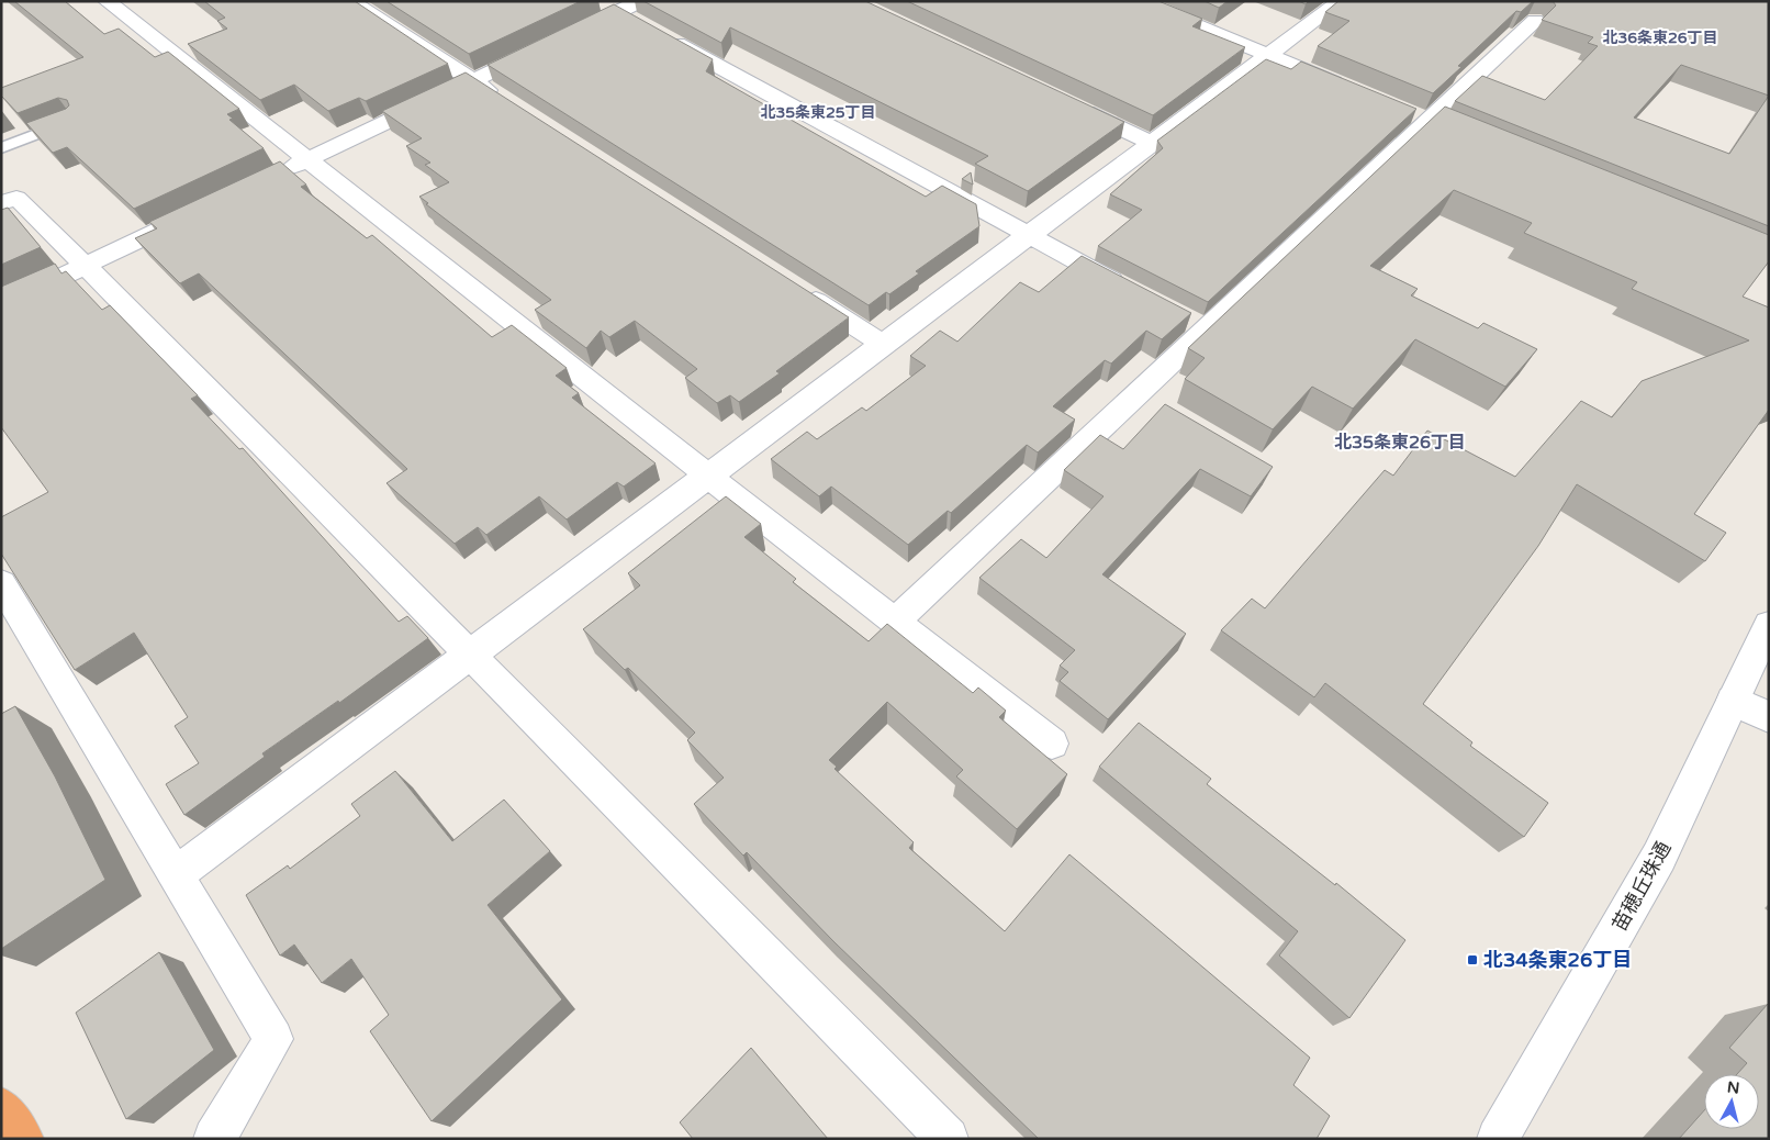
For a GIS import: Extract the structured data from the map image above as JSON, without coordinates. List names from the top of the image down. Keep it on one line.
{"streets":{"street":["苗穂丘珠通"]},"districts":["北36条東26丁目","北35条東25丁目","北35条東26丁目"],"places":{"transit":["北34条東26丁目"]},"north":"top"}
